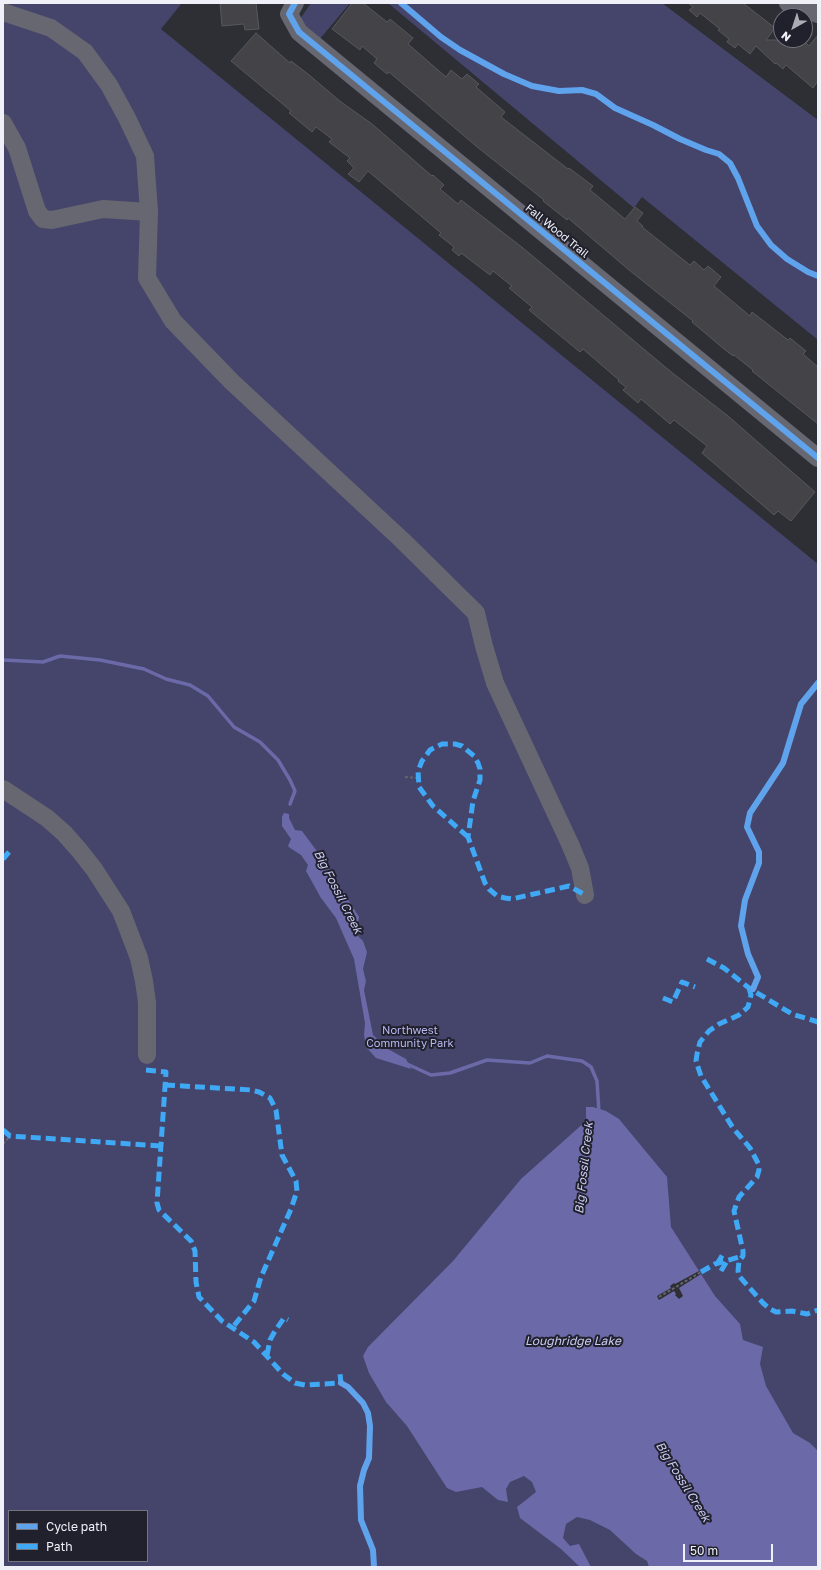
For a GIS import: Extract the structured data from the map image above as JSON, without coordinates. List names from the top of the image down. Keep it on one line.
{"streets":{"street":["Fall Wood Trail"]},"water":["Big Fossil Creek","Loughridge Lake"],"parks":["Northwest Community Park"],"legend":["Cycle path","Path"],"scale_bar":"50 m","north":"bottom left"}
